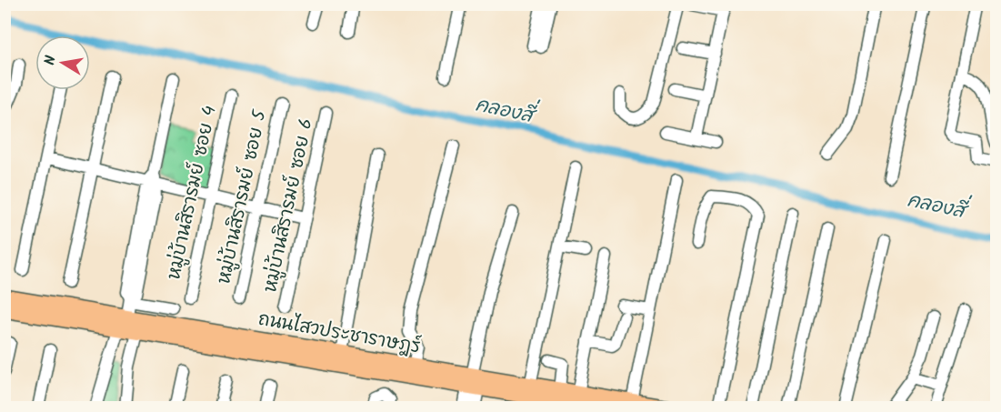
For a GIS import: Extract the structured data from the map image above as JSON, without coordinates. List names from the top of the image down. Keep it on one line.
{"streets":{"main road":["ถนนไสวประชาราษฎร์"],"street":["หมู่บ้านสิรารมย์ ซอย 4","หมู่บ้านสิรารมย์ ซอย 5","หมู่บ้านสิรารมย์ ซอย 6"]},"water":["คลองสี่"],"north":"left"}
